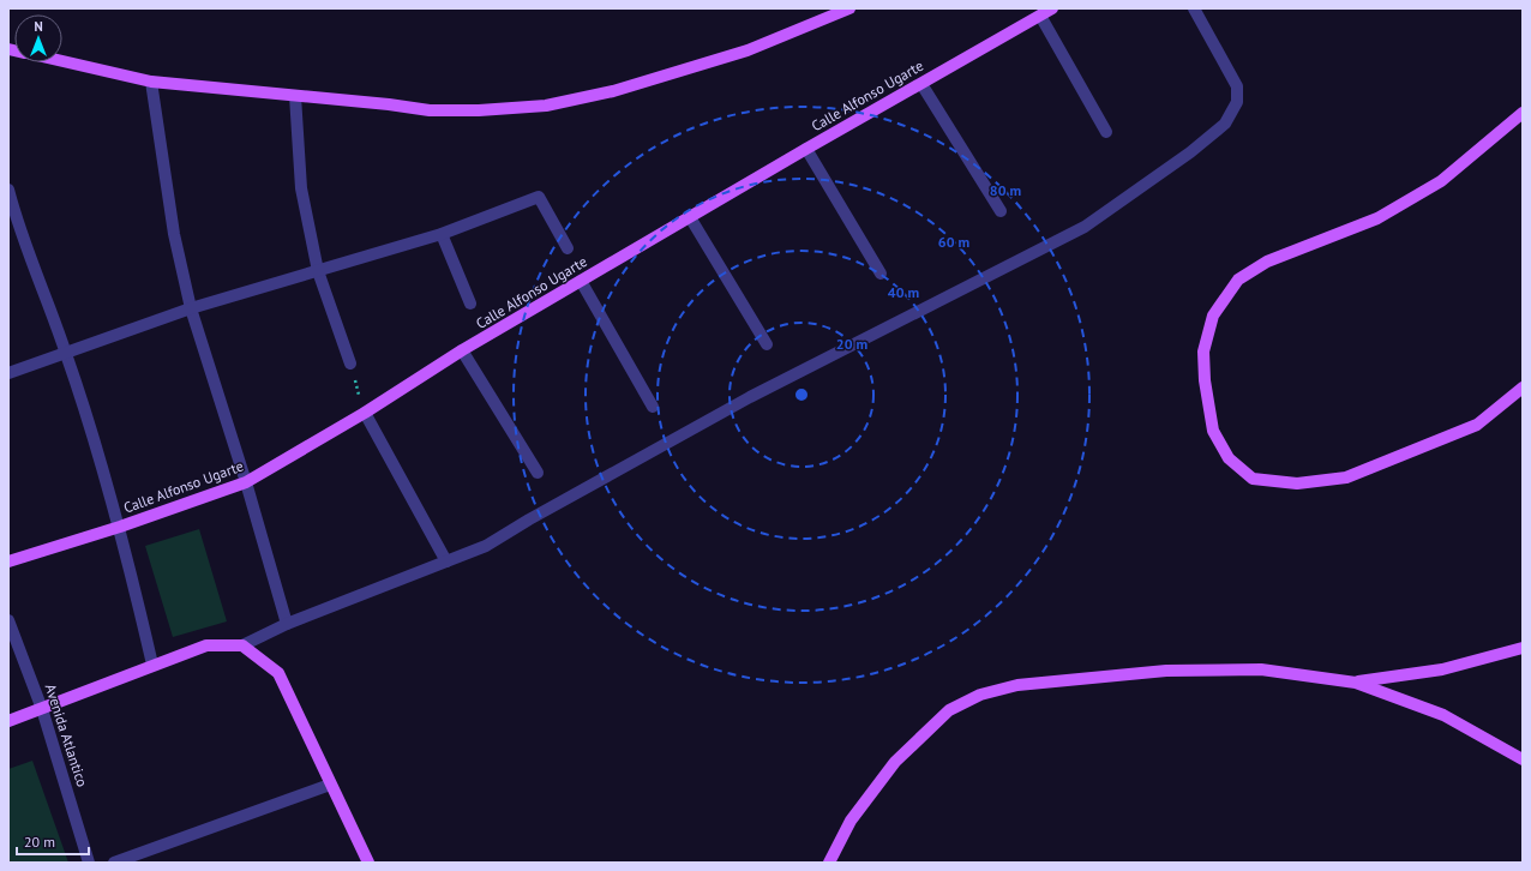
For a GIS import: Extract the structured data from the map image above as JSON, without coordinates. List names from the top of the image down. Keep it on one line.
{"streets":{"main road":["Calle Alfonso Ugarte"],"street":["Avenida Atlantico"]},"scale_bar":"20 m","north":"top","rings":["80 m","60 m","40 m","20 m"]}
